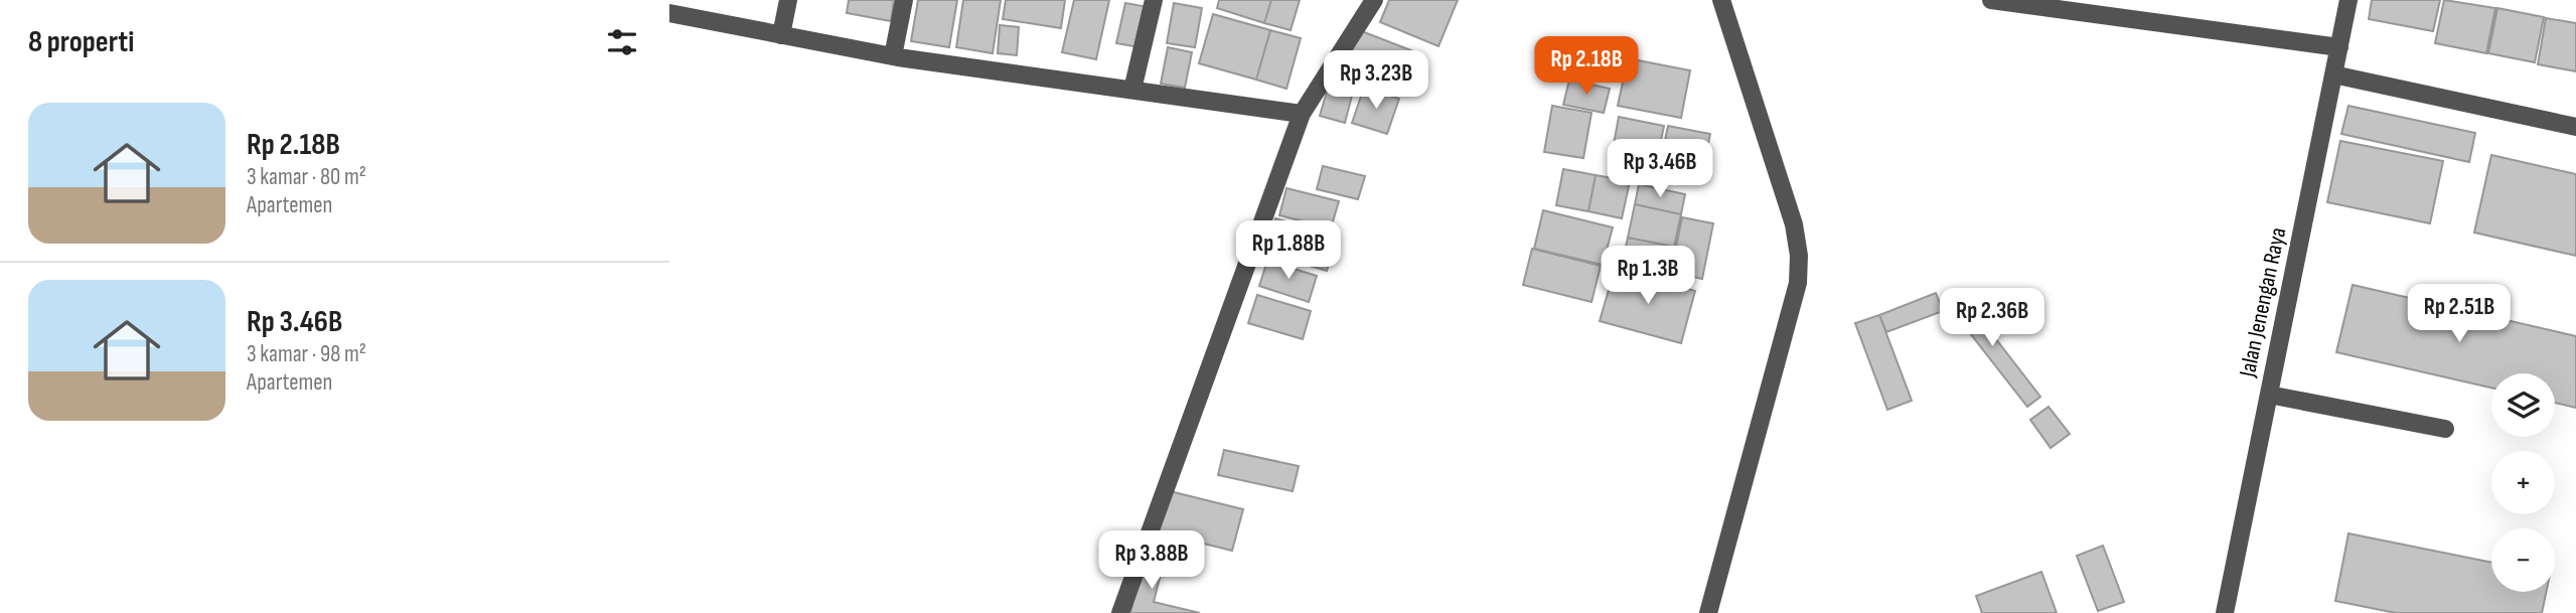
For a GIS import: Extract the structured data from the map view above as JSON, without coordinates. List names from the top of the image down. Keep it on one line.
{"streets":{"street":["Jalan Jenengan Raya"]},"page":{"heading":"8 properti","price":["Rp 2.18B","Rp 3.23B","Rp 3.46B","Rp 1.88B","Rp 1.3B","Rp 2.51B","Rp 2.36B","Rp 3.88B"],"list":[{"name":"Rp 2.18B","note":"3 kamar · 80 m² · Apartemen"},{"name":"Rp 3.46B","note":"3 kamar · 98 m² · Apartemen"}],"map_buttons":["+","−"]}}
